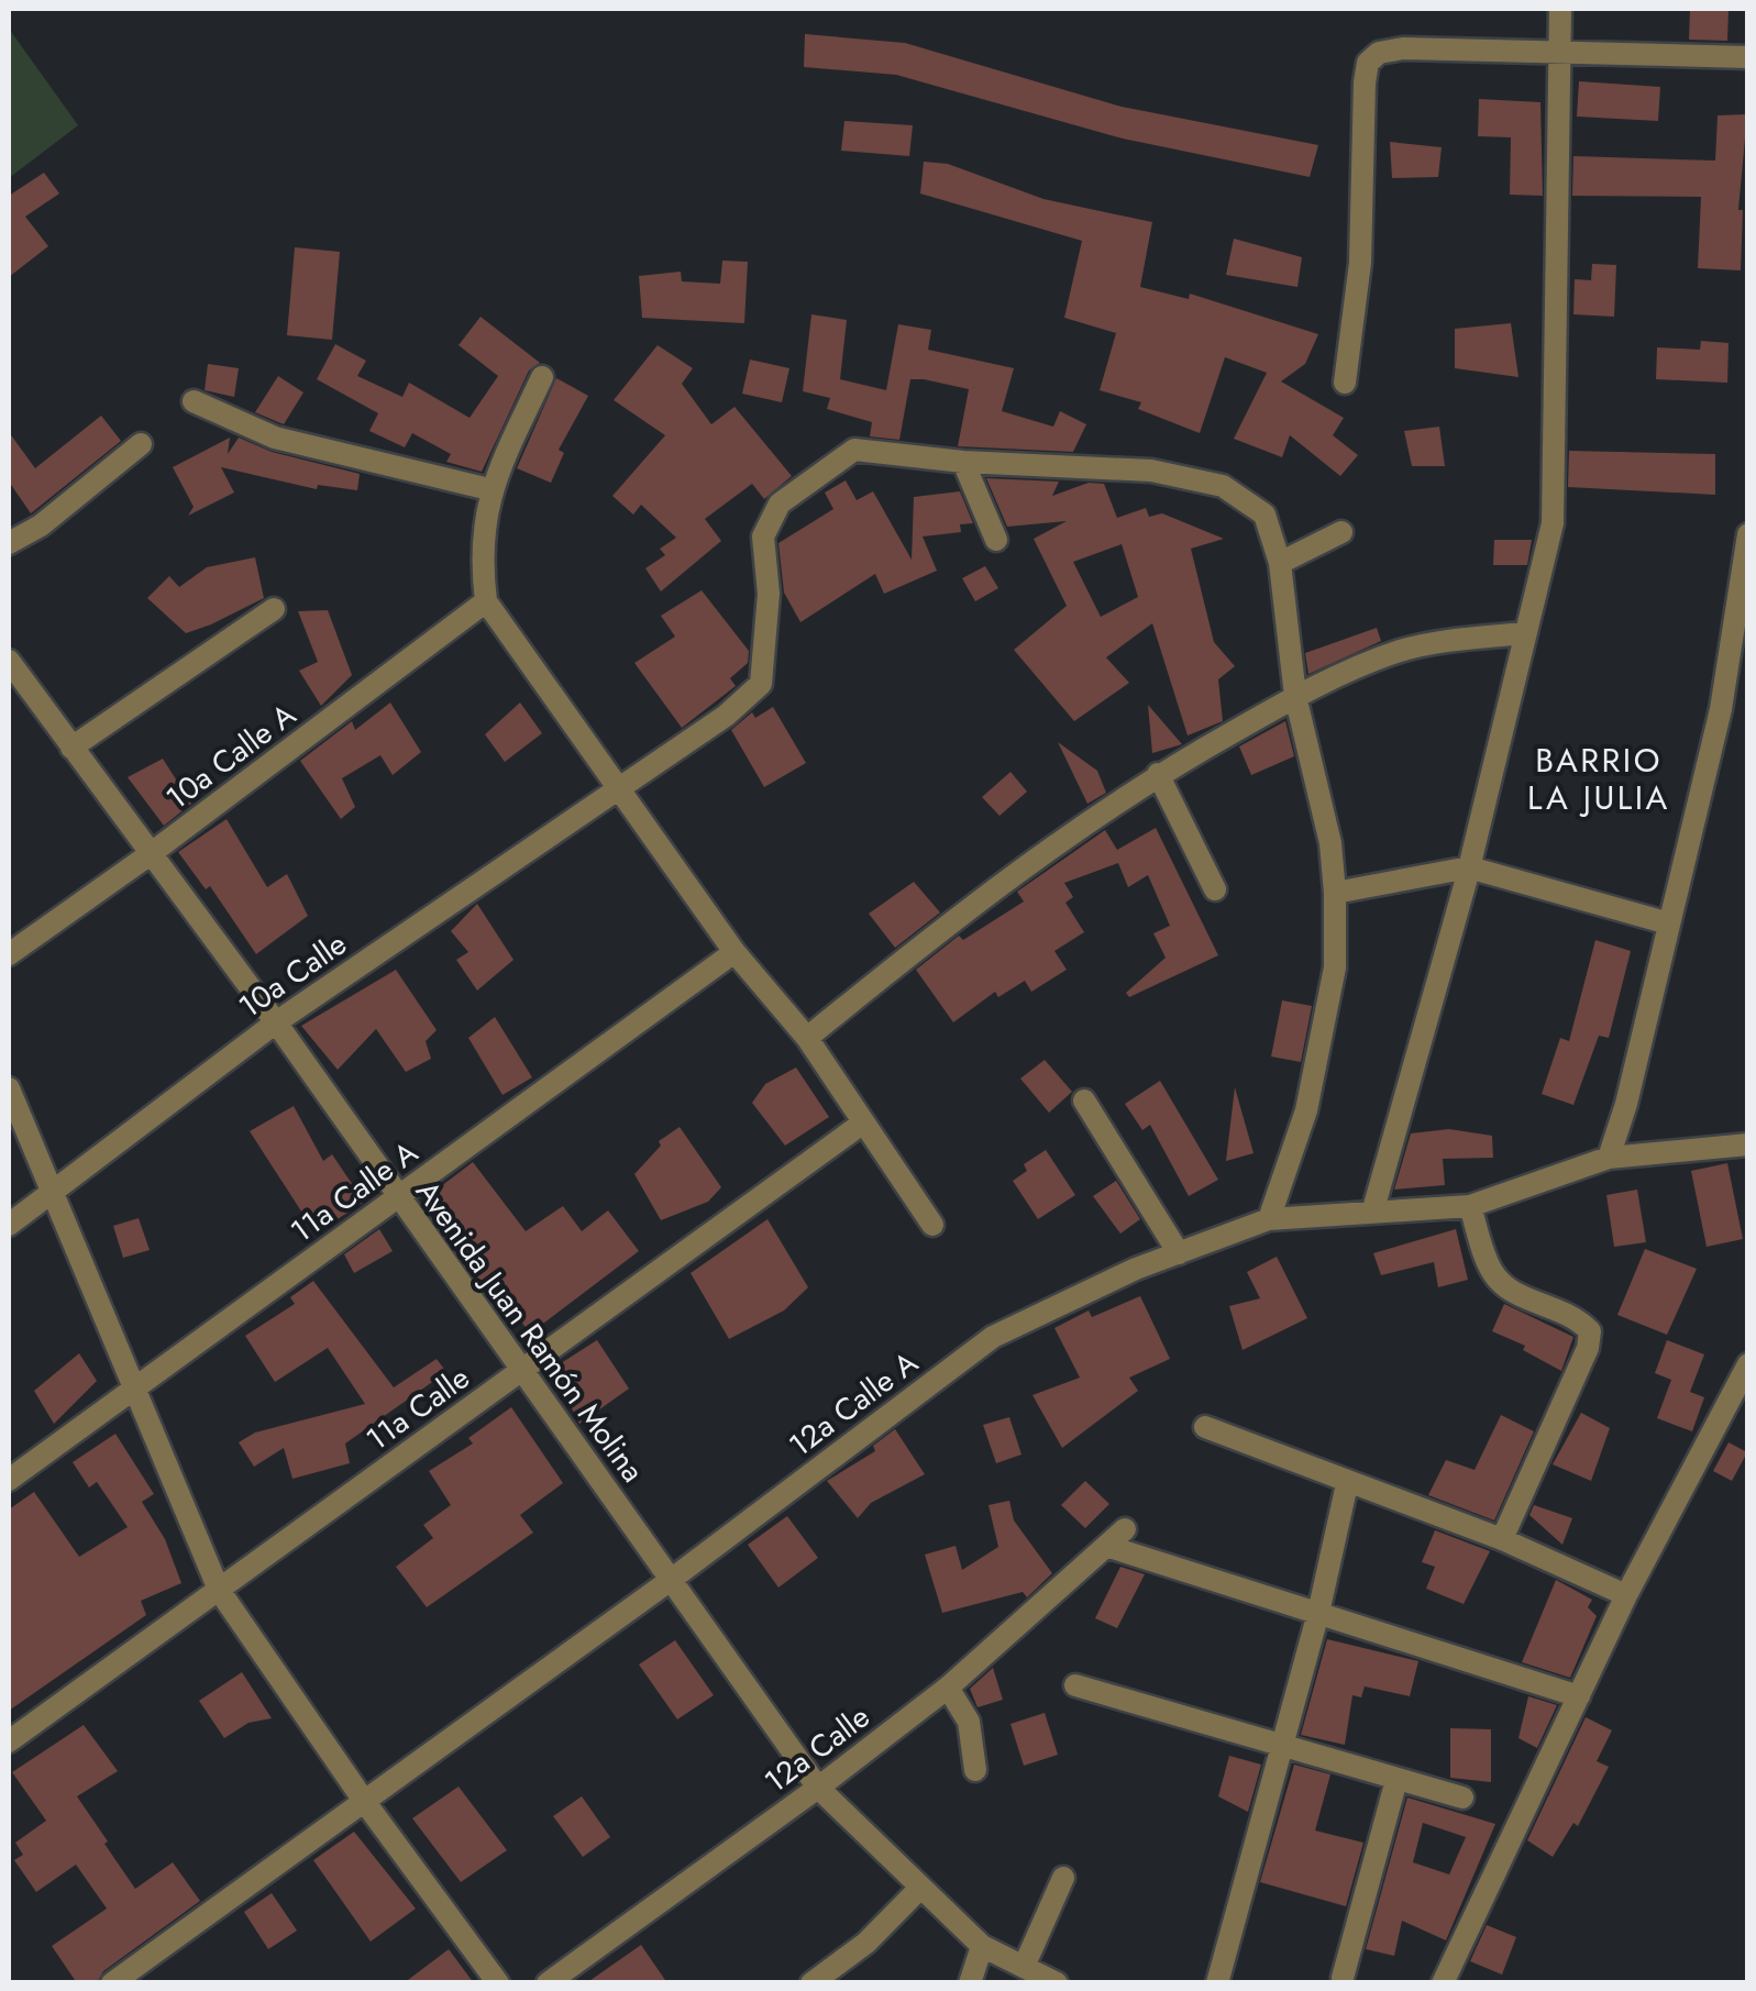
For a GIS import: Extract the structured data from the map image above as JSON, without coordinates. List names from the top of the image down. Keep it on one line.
{"streets":{"street":["10a Calle A","10a Calle","11a Calle A","Avenida Juan Ramón Molina","12a Calle A","11a Calle","12a Calle"]},"crossings":[["10a Calle A","Avenida Juan Ramón Molina"],["10a Calle","Avenida Juan Ramón Molina"],["11a Calle A","Avenida Juan Ramón Molina"],["Avenida Juan Ramón Molina","12a Calle A"],["Avenida Juan Ramón Molina","11a Calle"],["Avenida Juan Ramón Molina","12a Calle"]],"districts":["BARRIO LA JULIA"]}
